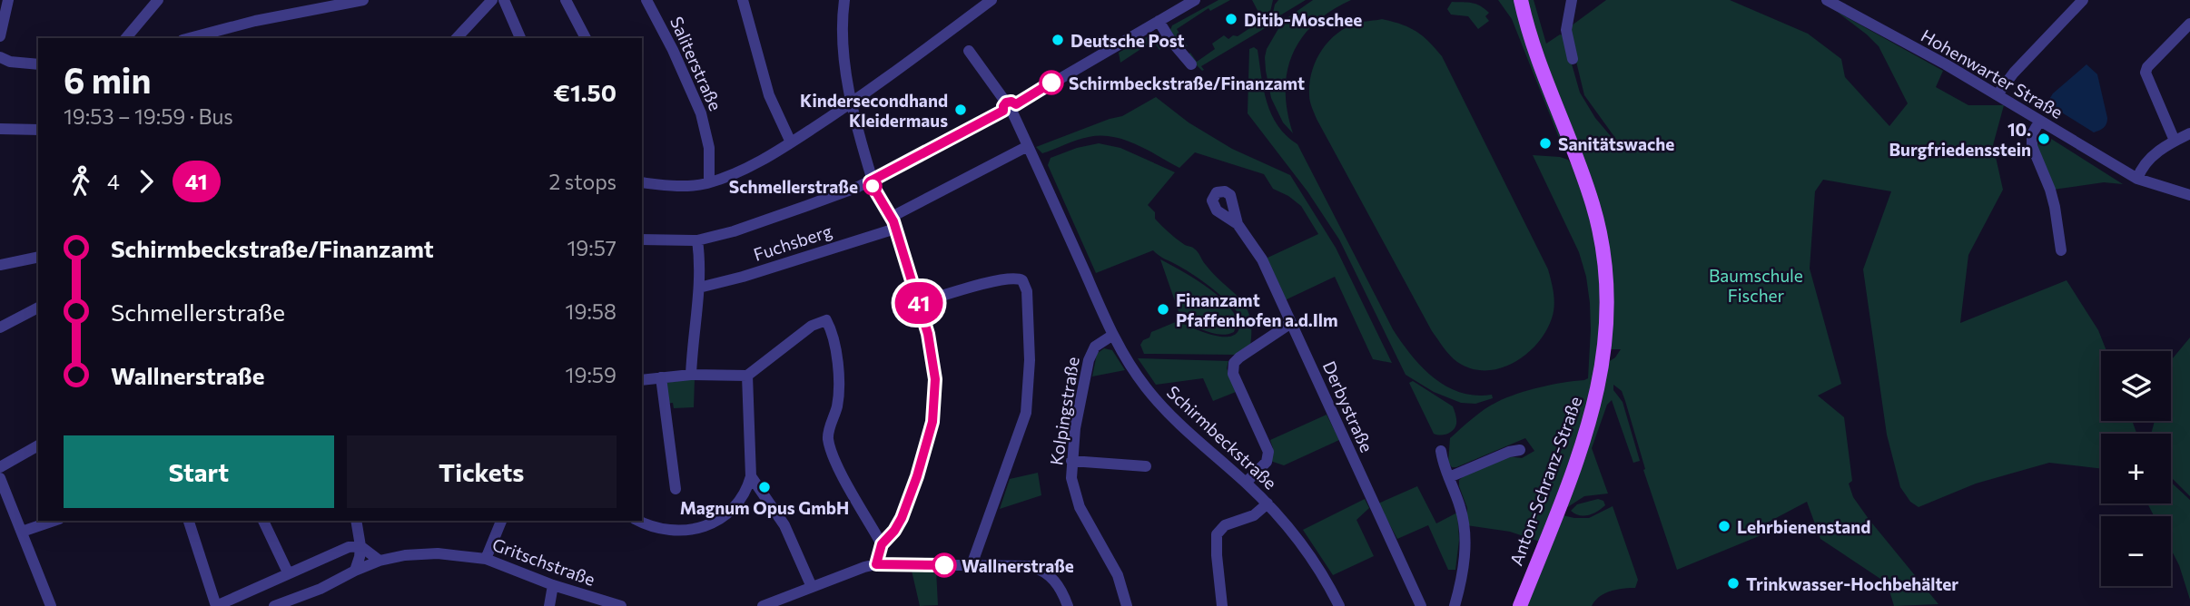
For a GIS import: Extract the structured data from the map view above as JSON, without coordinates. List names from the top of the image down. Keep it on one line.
{"streets":{"main road":["Anton-Schranz-Straße"],"street":["Saliterstraße","Hohenwarter Straße","Fuchsberg","Derbystraße","Kolpingstraße","Schirmbeckstraße","Gritschstraße"]},"crossings":[["Fuchsberg","Schirmbeckstraße"],["Kolpingstraße","Schirmbeckstraße"]],"parks":["Baumschule Fischer"],"places":["Ditib-Moschee","Deutsche Post","Schirmbeckstraße/Finanzamt","Kindersecondhand Kleidermaus","10. Burgfriedensstein","Sanitätswache","Schmellerstraße","Finanzamt Pfaffenhofen a.d.Ilm","Magnum Opus GmbH","Lehrbienenstand","Wallnerstraße","Trinkwasser-Hochbehälter"],"lines":["bus line 41"],"page":{"on_map":"41","heading":["6 min","19:53 – 19:59 · Bus","€1.50"],"legs":["4","41","2 stops"],"list":[{"name":"Schirmbeckstraße/Finanzamt","value":"19:57"},{"name":"Schmellerstraße","value":"19:58"},{"name":"Wallnerstraße","value":"19:59"}],"map_buttons":["+","−"],"buttons":["Start","Tickets"]}}
